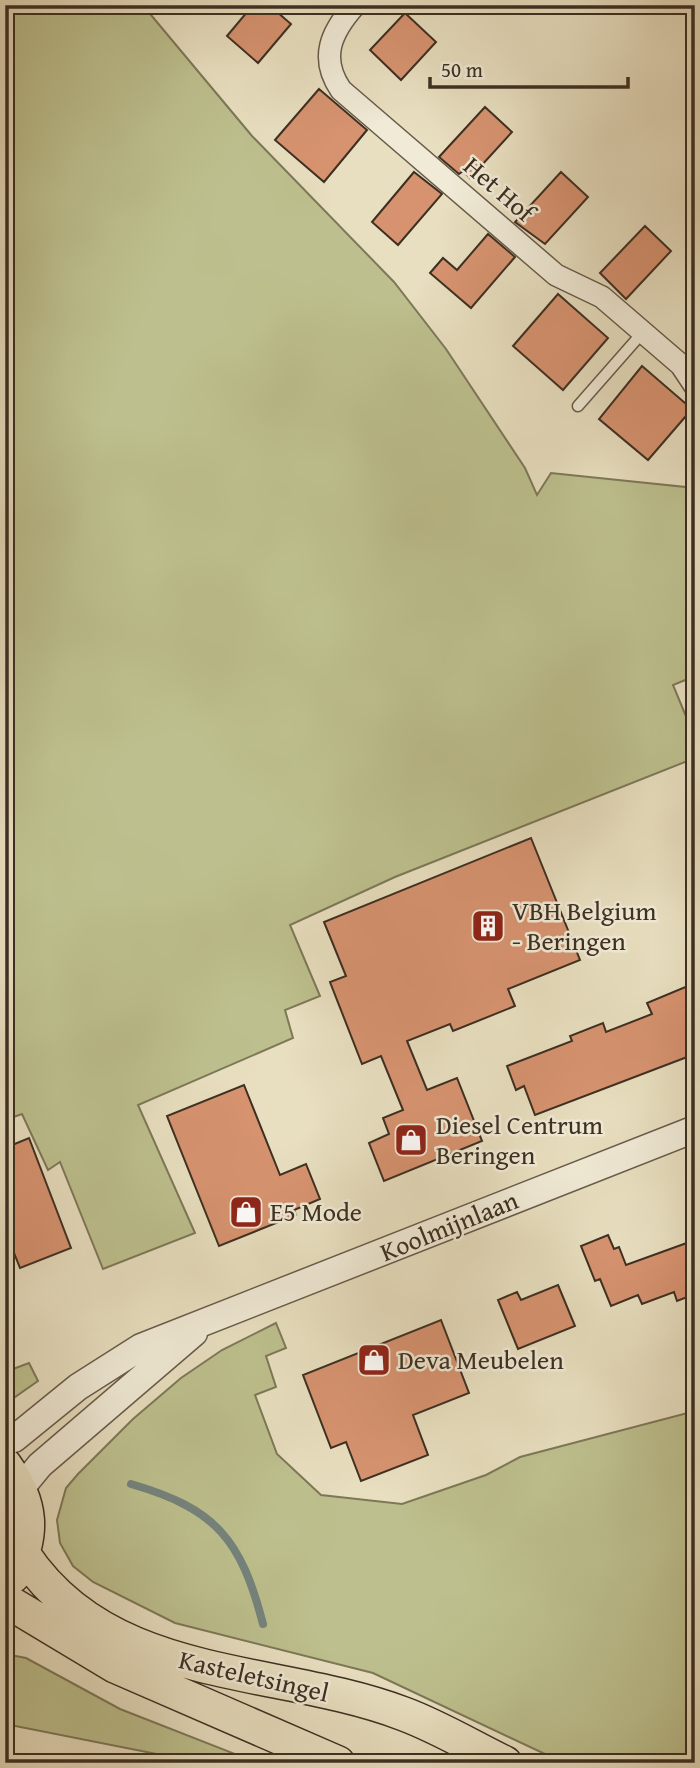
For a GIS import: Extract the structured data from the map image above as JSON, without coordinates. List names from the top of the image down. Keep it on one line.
{"streets":{"main road":["Kasteletsingel"],"street":["Het Hof","Koolmijnlaan"]},"places":{"building":["VBH Belgium - Beringen"],"shop":["Diesel Centrum Beringen","E5 Mode","Deva Meubelen"]},"scale_bar":"50 m"}
